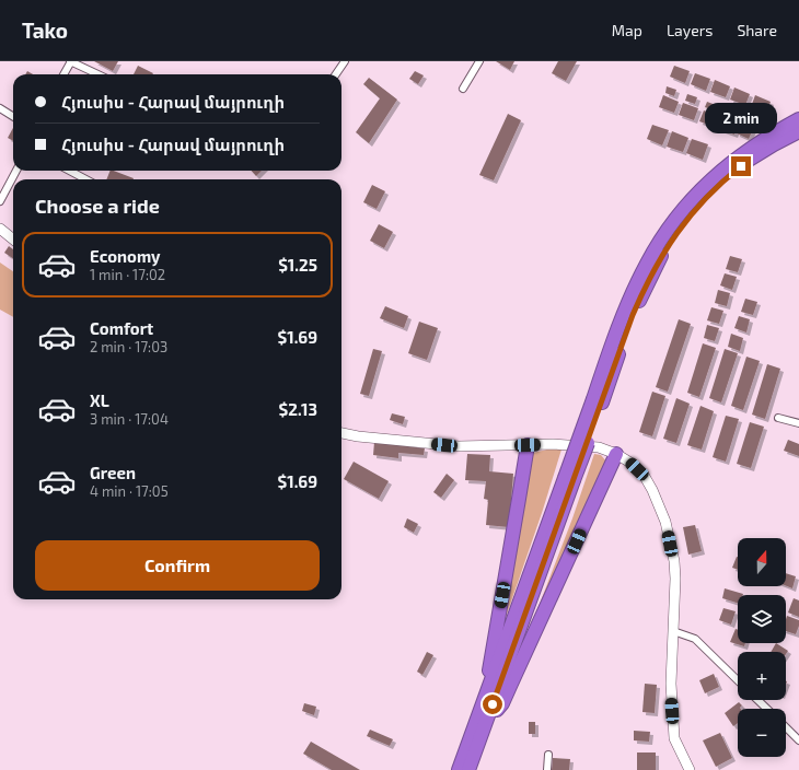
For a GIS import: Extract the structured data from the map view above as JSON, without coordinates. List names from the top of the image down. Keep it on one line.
{"north":"top","page":{"header":"Tako","nav":["Map","Layers","Share"],"banner":["Հյուսիս - Հարավ մայրուղի","Հյուսիս - Հարավ մայրուղի"],"bubble":"2 min","heading":"Choose a ride","list":[{"name":"Economy","note":"1 min · 17:02","value":"$1.25"},{"name":"Comfort","note":"2 min · 17:03","value":"$1.69"},{"name":"XL","note":"3 min · 17:04","value":"$2.13"},{"name":"Green","note":"4 min · 17:05","value":"$1.69"}],"buttons":"Confirm","map_buttons":["+","−"]}}
